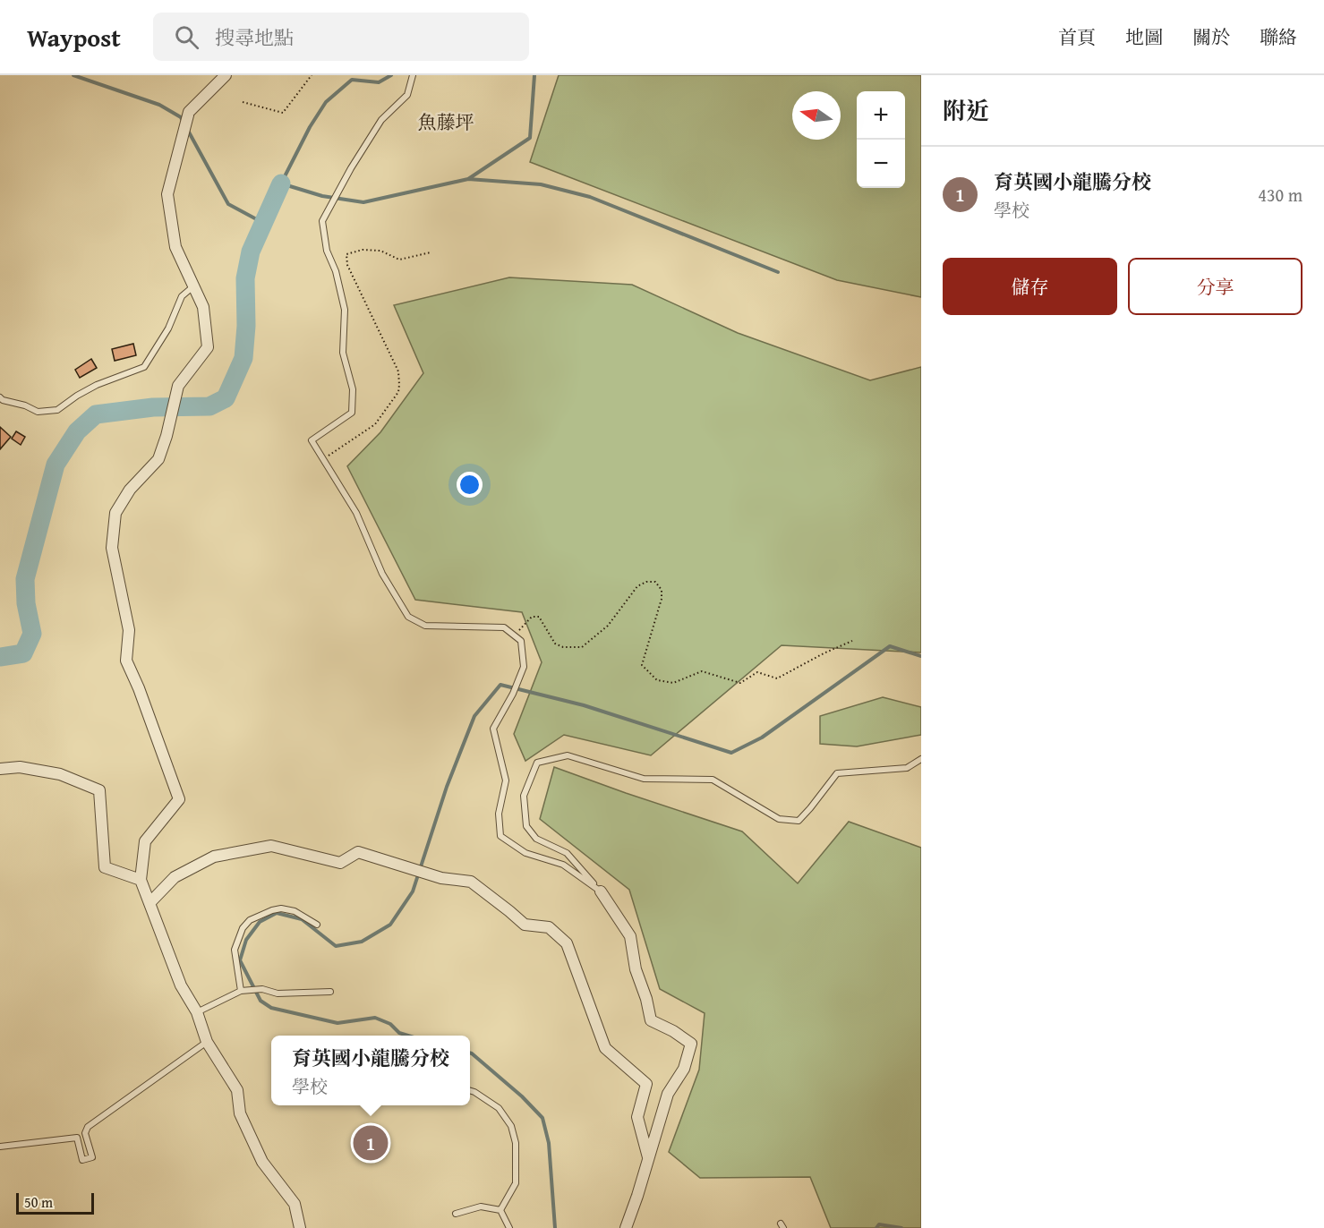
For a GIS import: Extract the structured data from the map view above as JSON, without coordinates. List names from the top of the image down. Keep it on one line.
{"districts":["魚藤坪"],"scale_bar":"50 m","north":"left","page":{"header":"Waypost","search":"搜尋地點","nav":["首頁","地圖","關於","聯絡"],"heading":"附近","map_buttons":["+","−"],"list":[{"mark":"1","name":"育英國小龍騰分校","note":"學校","value":"430 m"}],"buttons":["儲存","分享"],"popup":["育英國小龍騰分校","學校"],"pins":"1","scale":"50 m"}}
